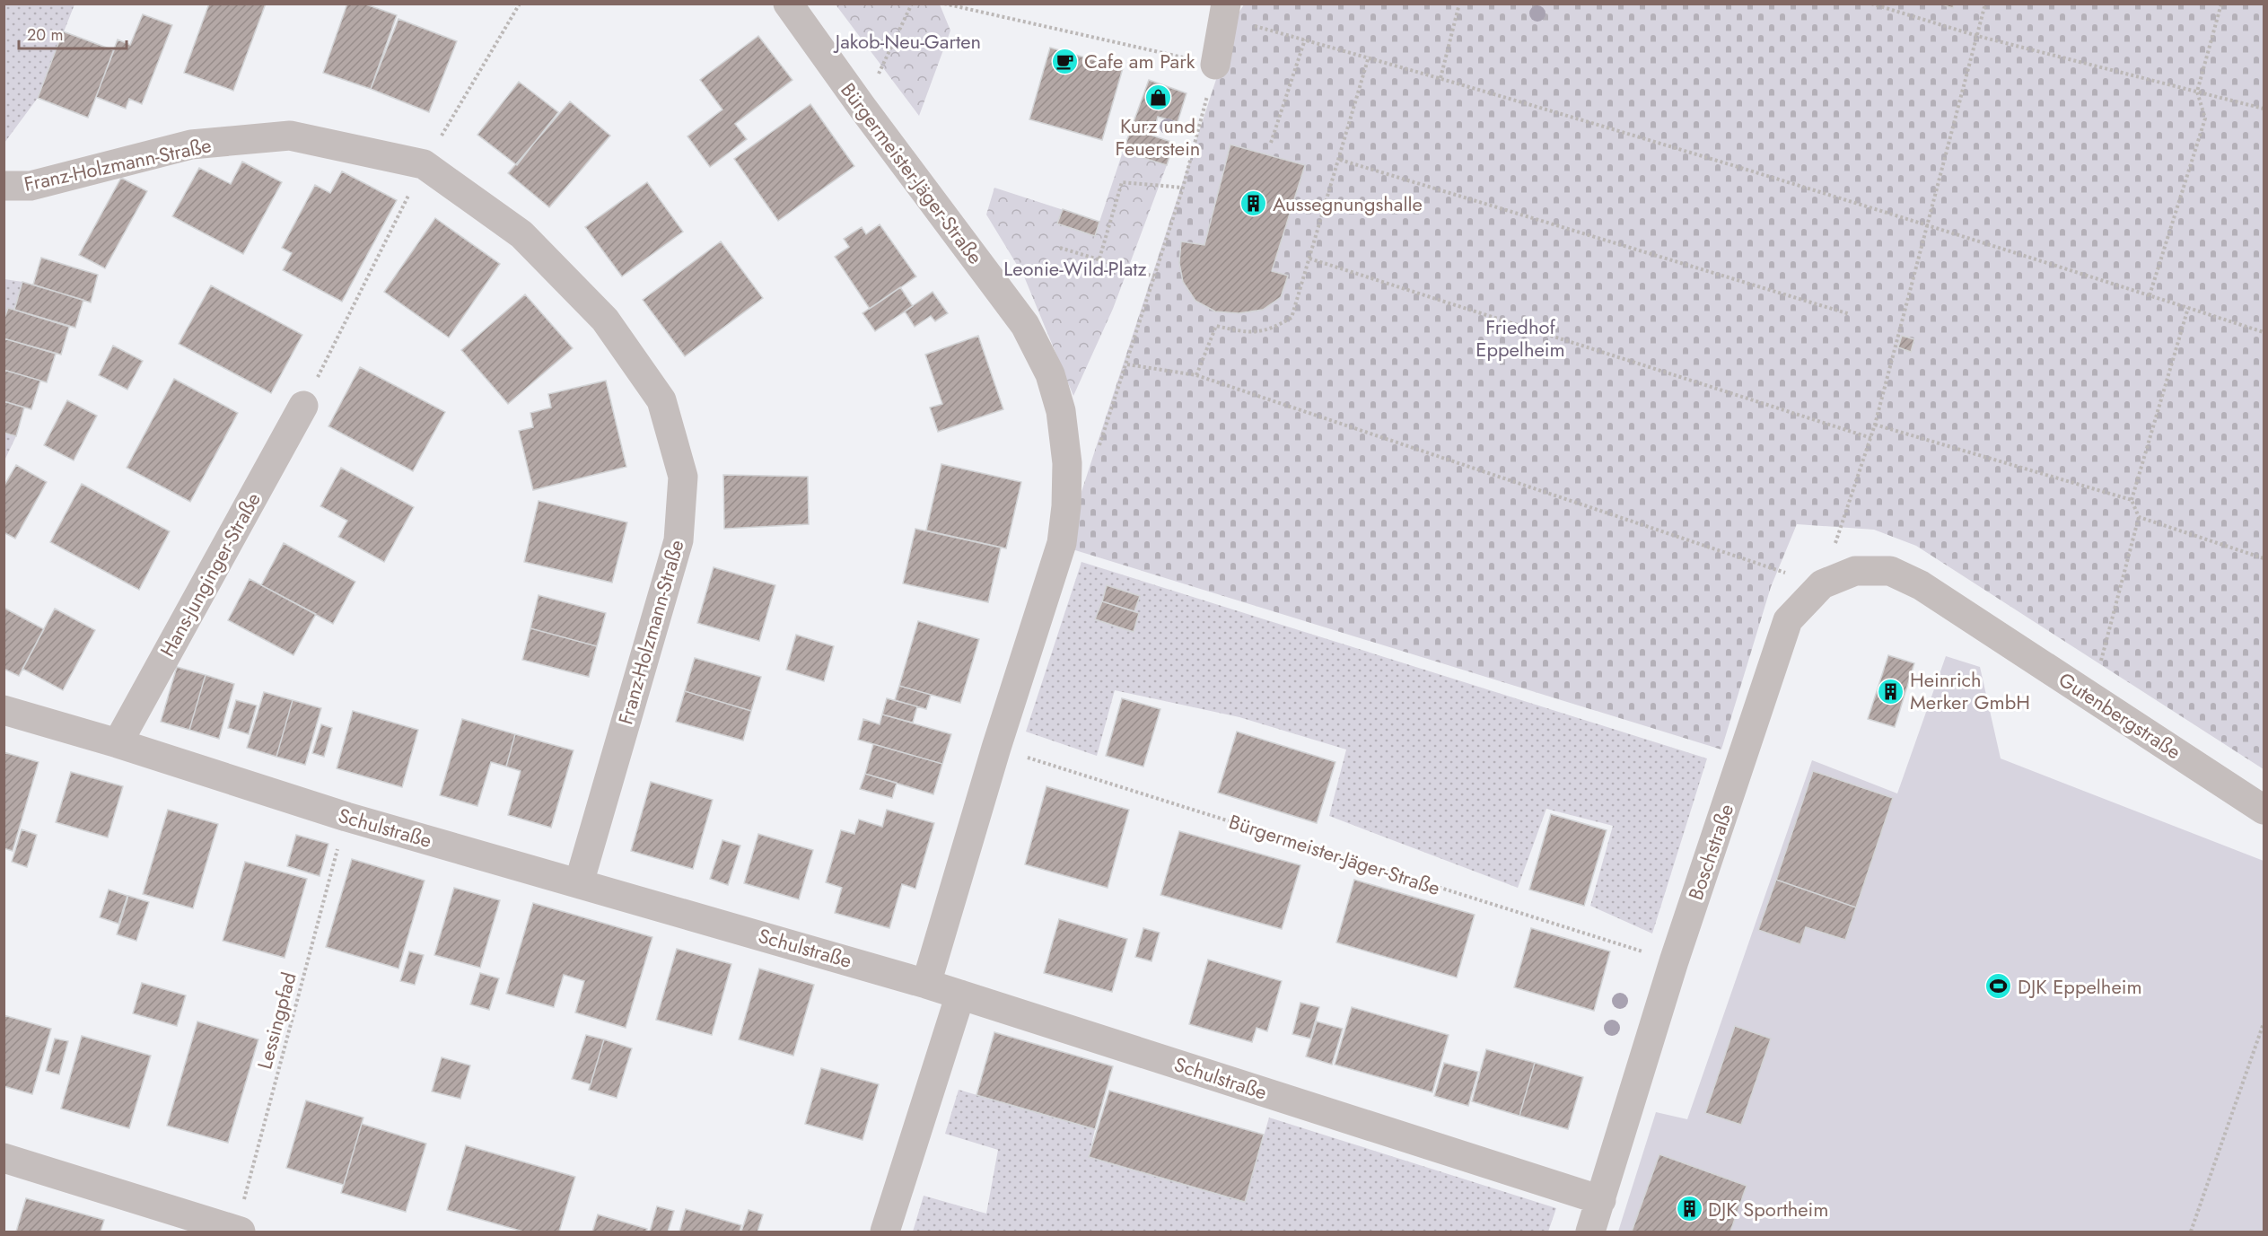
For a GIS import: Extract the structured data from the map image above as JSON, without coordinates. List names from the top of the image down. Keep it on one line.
{"streets":{"street":["Franz-Holzmann-Straße","Bürgermeister-Jäger-Straße","Hans-Junginger-Straße","Gutenbergstraße","Schulstraße","Boschstraße"],"path":["Lessingpfad"]},"crossings":[["Franz-Holzmann-Straße","Schulstraße"],["Bürgermeister-Jäger-Straße","Schulstraße"],["Bürgermeister-Jäger-Straße","Boschstraße"],["Hans-Junginger-Straße","Schulstraße"],["Gutenbergstraße","Boschstraße"],["Schulstraße","Boschstraße"],["Schulstraße","Lessingpfad"]],"parks":["Jakob-Neu-Garten","Leonie-Wild-Platz","Friedhof Eppelheim"],"places":{"cafe":["Cafe am Park"],"shop":["Kurz und Feuerstein"],"building":["Aussegnungshalle","Heinrich Merker GmbH","DJK Sportheim"],"sports":["DJK Eppelheim"]},"scale_bar":"20 m"}
